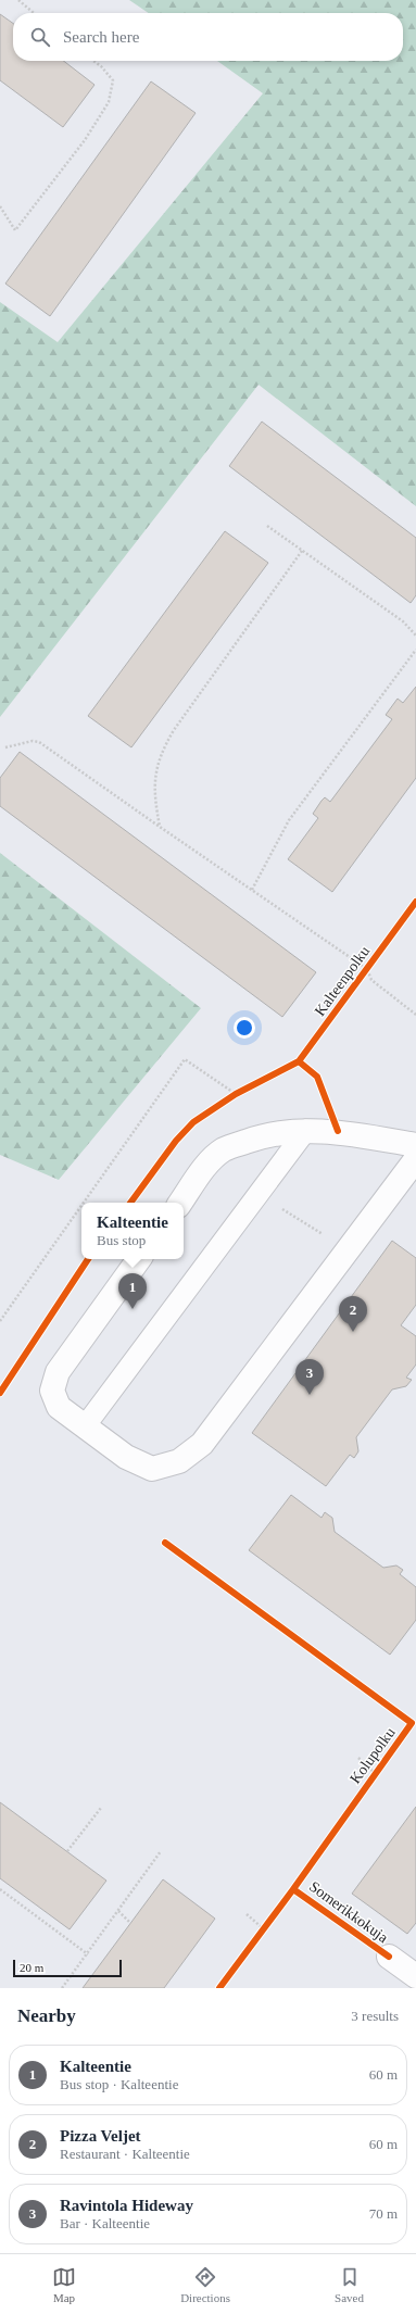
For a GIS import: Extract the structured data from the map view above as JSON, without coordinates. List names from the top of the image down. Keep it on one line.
{"streets":{"street":["Somerikkokuja"],"cycle path":["Kalteenpolku","Kolupolku"]},"scale_bar":"20 m","page":{"search":"Search here","popup":["Kalteentie","Bus stop"],"pins":["1","2","3"],"scale":"20 m","heading":["Nearby","3 results"],"list":[{"mark":"1","name":"Kalteentie","note":"Bus stop · Kalteentie","value":"60 m"},{"mark":"2","name":"Pizza Veljet","note":"Restaurant · Kalteentie","value":"60 m"},{"mark":"3","name":"Ravintola Hideway","note":"Bar · Kalteentie","value":"70 m"}],"nav":["Map","Directions","Saved"]}}
